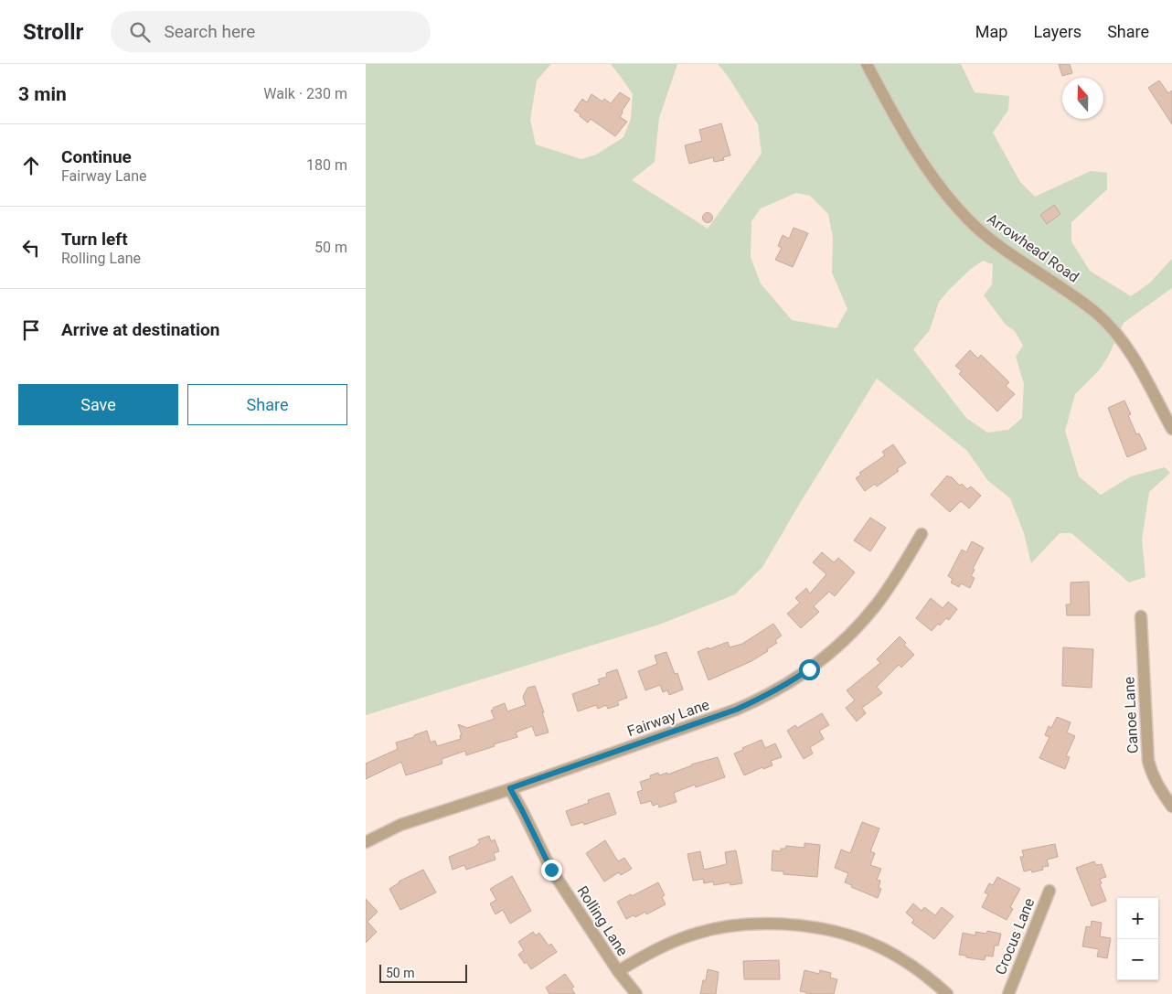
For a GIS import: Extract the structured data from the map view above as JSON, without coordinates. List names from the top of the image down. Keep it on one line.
{"streets":{"street":["Arrowhead Road","Canoe Lane","Fairway Lane","Rolling Lane","Crocus Lane"]},"crossings":[["Fairway Lane","Rolling Lane"]],"scale_bar":"50 m","north":"top","page":{"header":"Strollr","search":"Search here","nav":["Map","Layers","Share"],"heading":["3 min","Walk · 230 m"],"list":[["Continue","Fairway Lane","180 m"],["Turn left","Rolling Lane","50 m"],"Arrive at destination"],"buttons":["Save","Share"],"map_buttons":["+","−"],"scale":"50 m"}}
